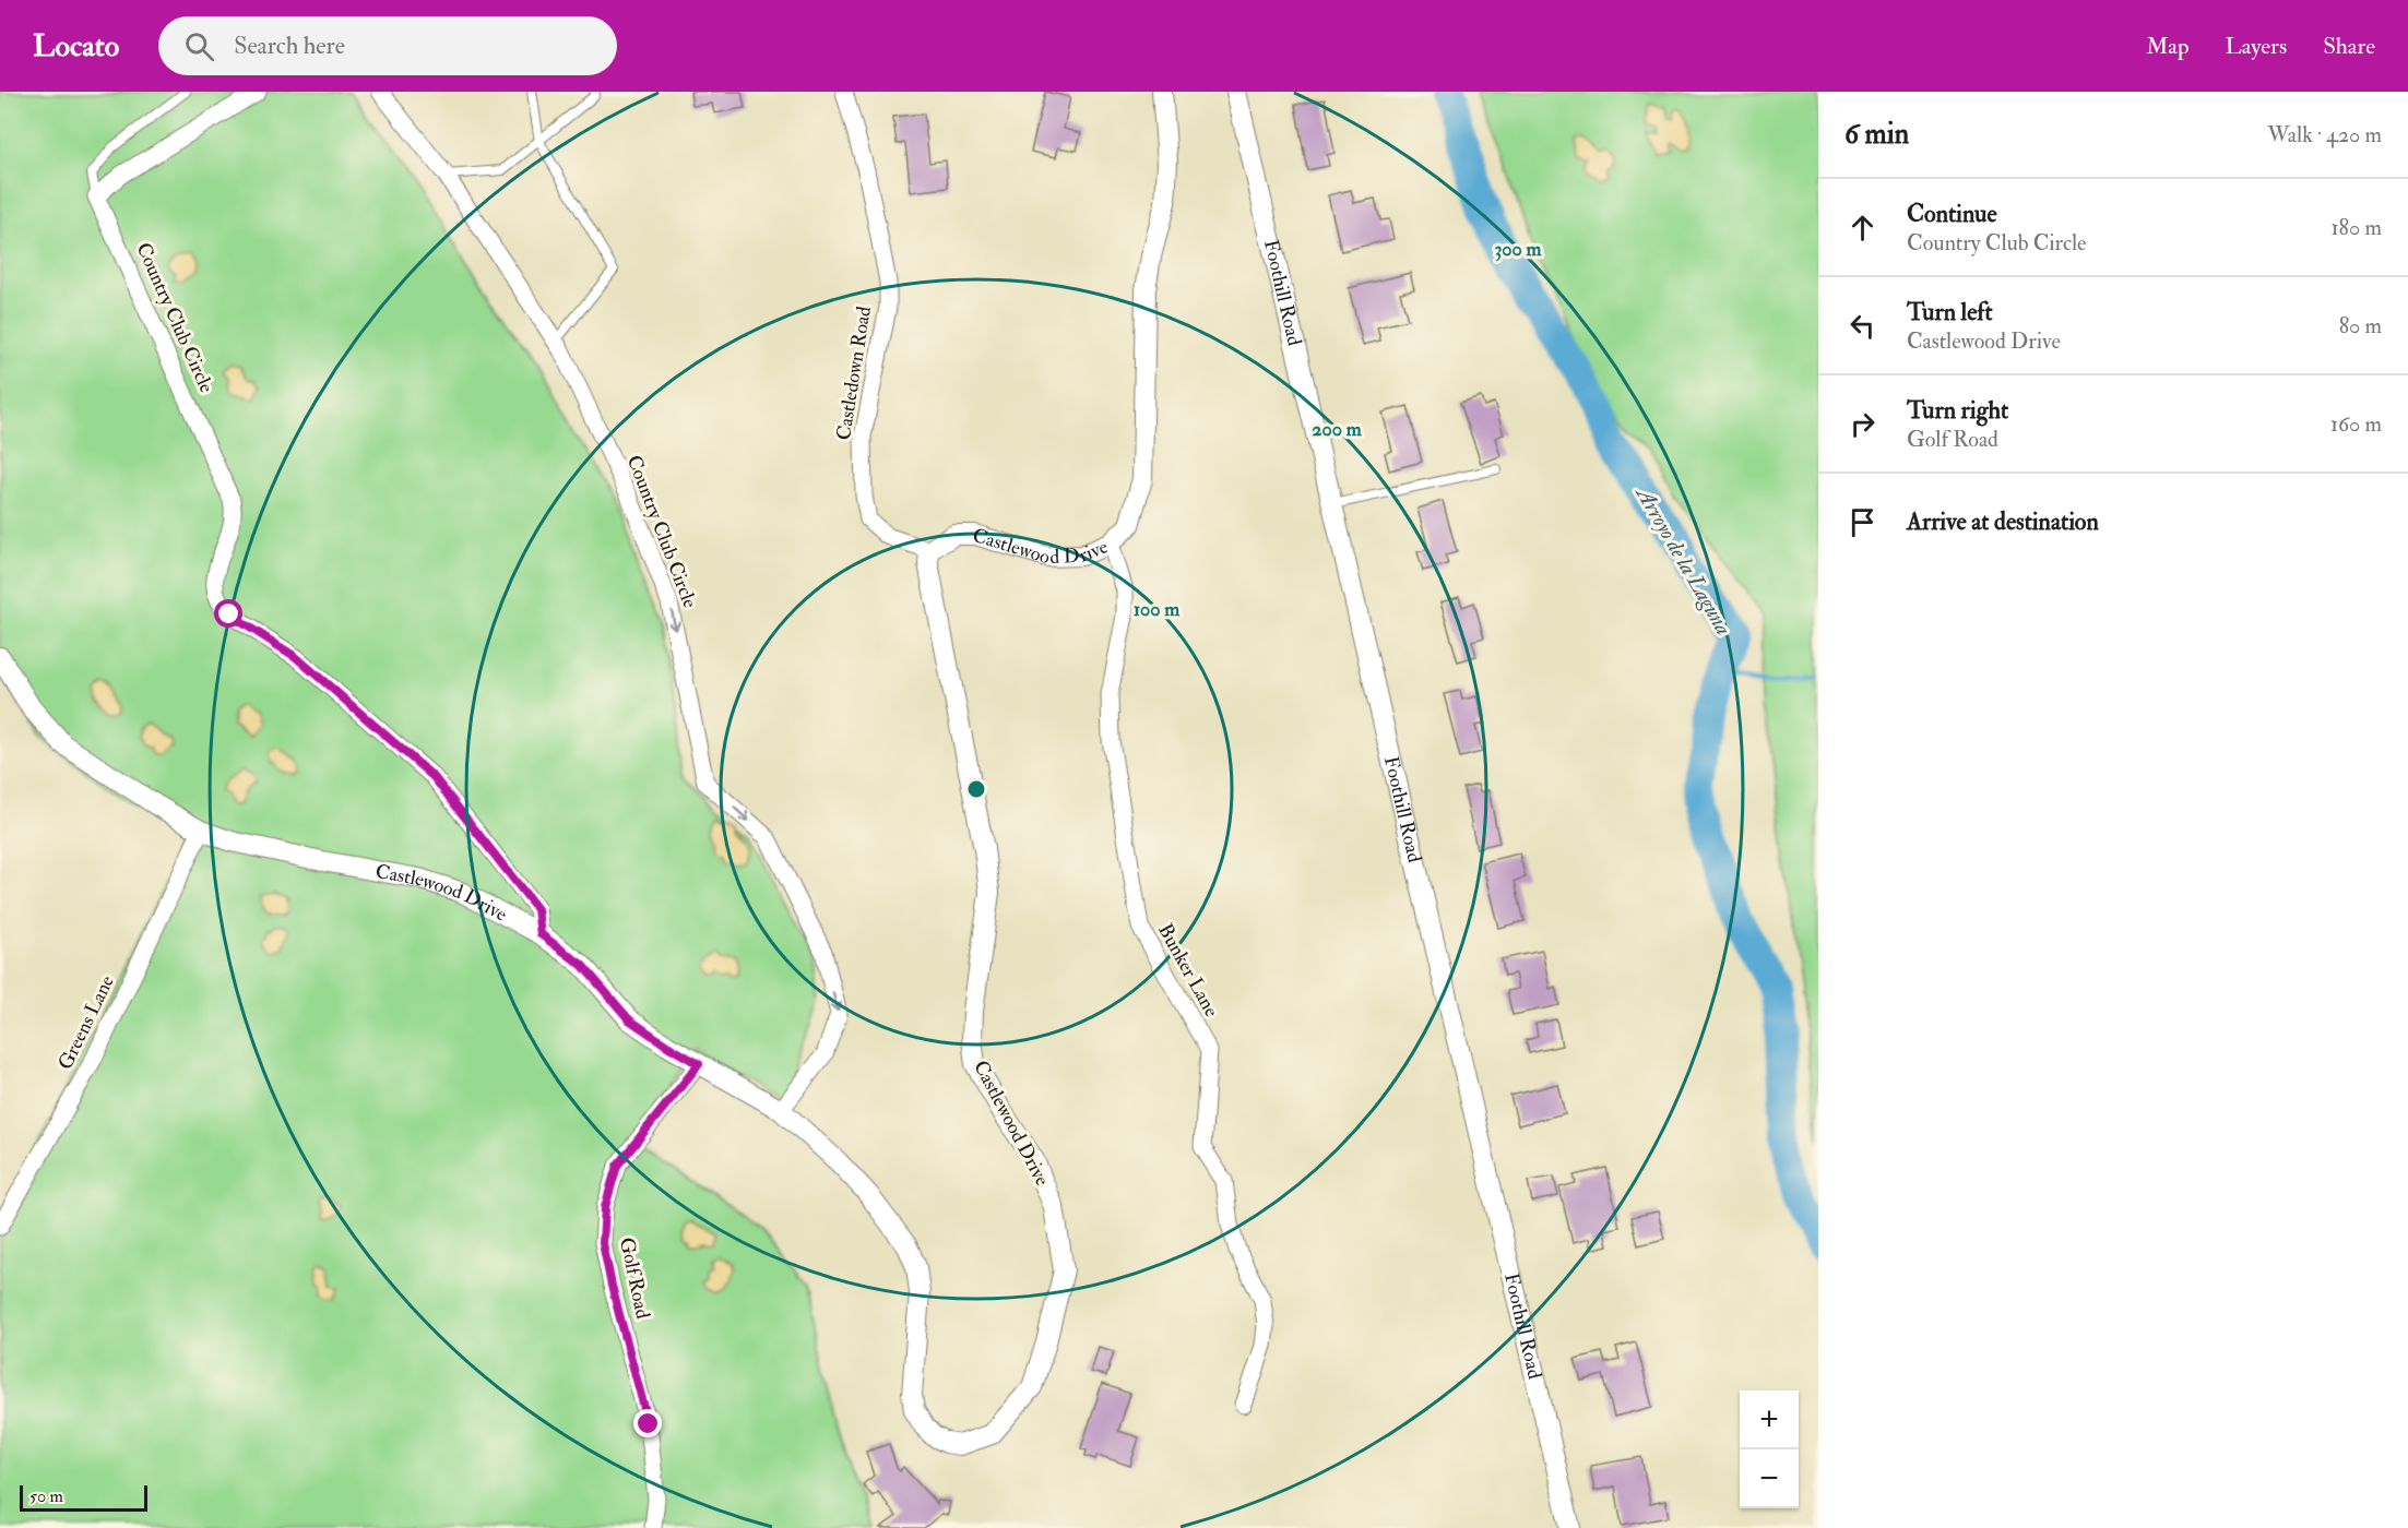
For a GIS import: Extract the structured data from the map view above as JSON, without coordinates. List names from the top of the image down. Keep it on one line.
{"streets":{"street":["Foothill Road","Country Club Circle","Castledown Road","Castlewood Drive","Bunker Lane","Greens Lane","Golf Road"]},"crossings":[["Country Club Circle","Castlewood Drive"],["Castledown Road","Castlewood Drive"],["Castlewood Drive","Bunker Lane"],["Castlewood Drive","Greens Lane"],["Castlewood Drive","Golf Road"]],"one_way":["Country Club Circle"],"water":["Arroyo de la Laguna"],"scale_bar":"50 m","page":{"header":"Locato","search":"Search here","nav":["Map","Layers","Share"],"heading":["6 min","Walk · 420 m"],"list":[["Continue","Country Club Circle","180 m"],["Turn left","Castlewood Drive","80 m"],["Turn right","Golf Road","160 m"],"Arrive at destination"],"map_buttons":["+","−"],"scale":"50 m"},"rings":["300 m","200 m","100 m"]}
